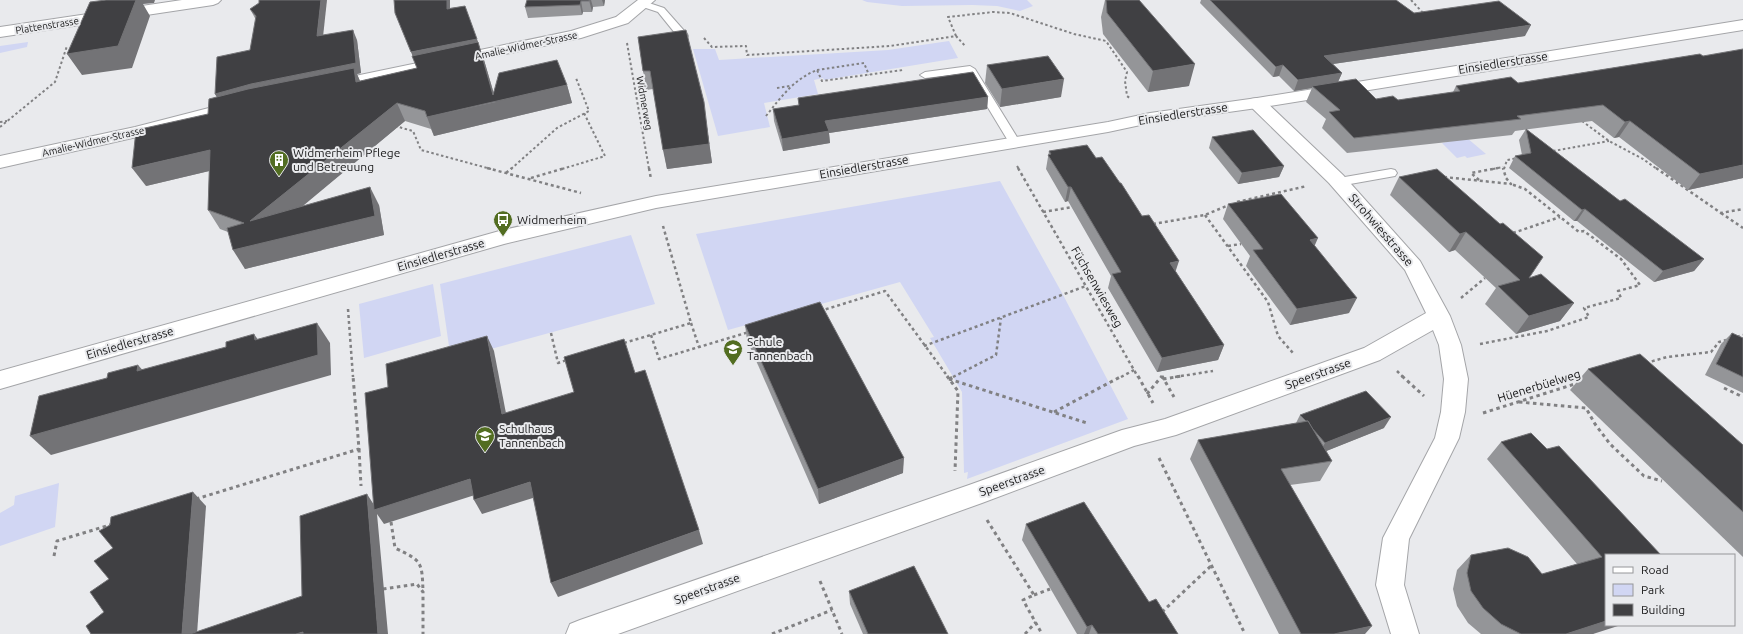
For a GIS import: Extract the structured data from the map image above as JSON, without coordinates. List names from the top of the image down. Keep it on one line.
{"streets":{"street":["Plattenstrasse","Amalie-Widmer-Strasse","Einsiedlerstrasse","Strohwiesstrasse","Speerstrasse"],"path":["Widmerweg","Füchsenwiesweg","Hüenerbüelweg"]},"crossings":[["Amalie-Widmer-Strasse","Widmerweg"],["Einsiedlerstrasse","Strohwiesstrasse"],["Einsiedlerstrasse","Füchsenwiesweg"],["Strohwiesstrasse","Speerstrasse"],["Strohwiesstrasse","Hüenerbüelweg"],["Füchsenwiesweg","Speerstrasse"],["Speerstrasse","Hüenerbüelweg"]],"places":{"building":["Widmerheim Pflege und Betreuung"],"bus stop":["Widmerheim"],"school or university":["Schule Tannenbach","Schulhaus Tannenbach"]},"legend":["Road","Park","Building"]}
